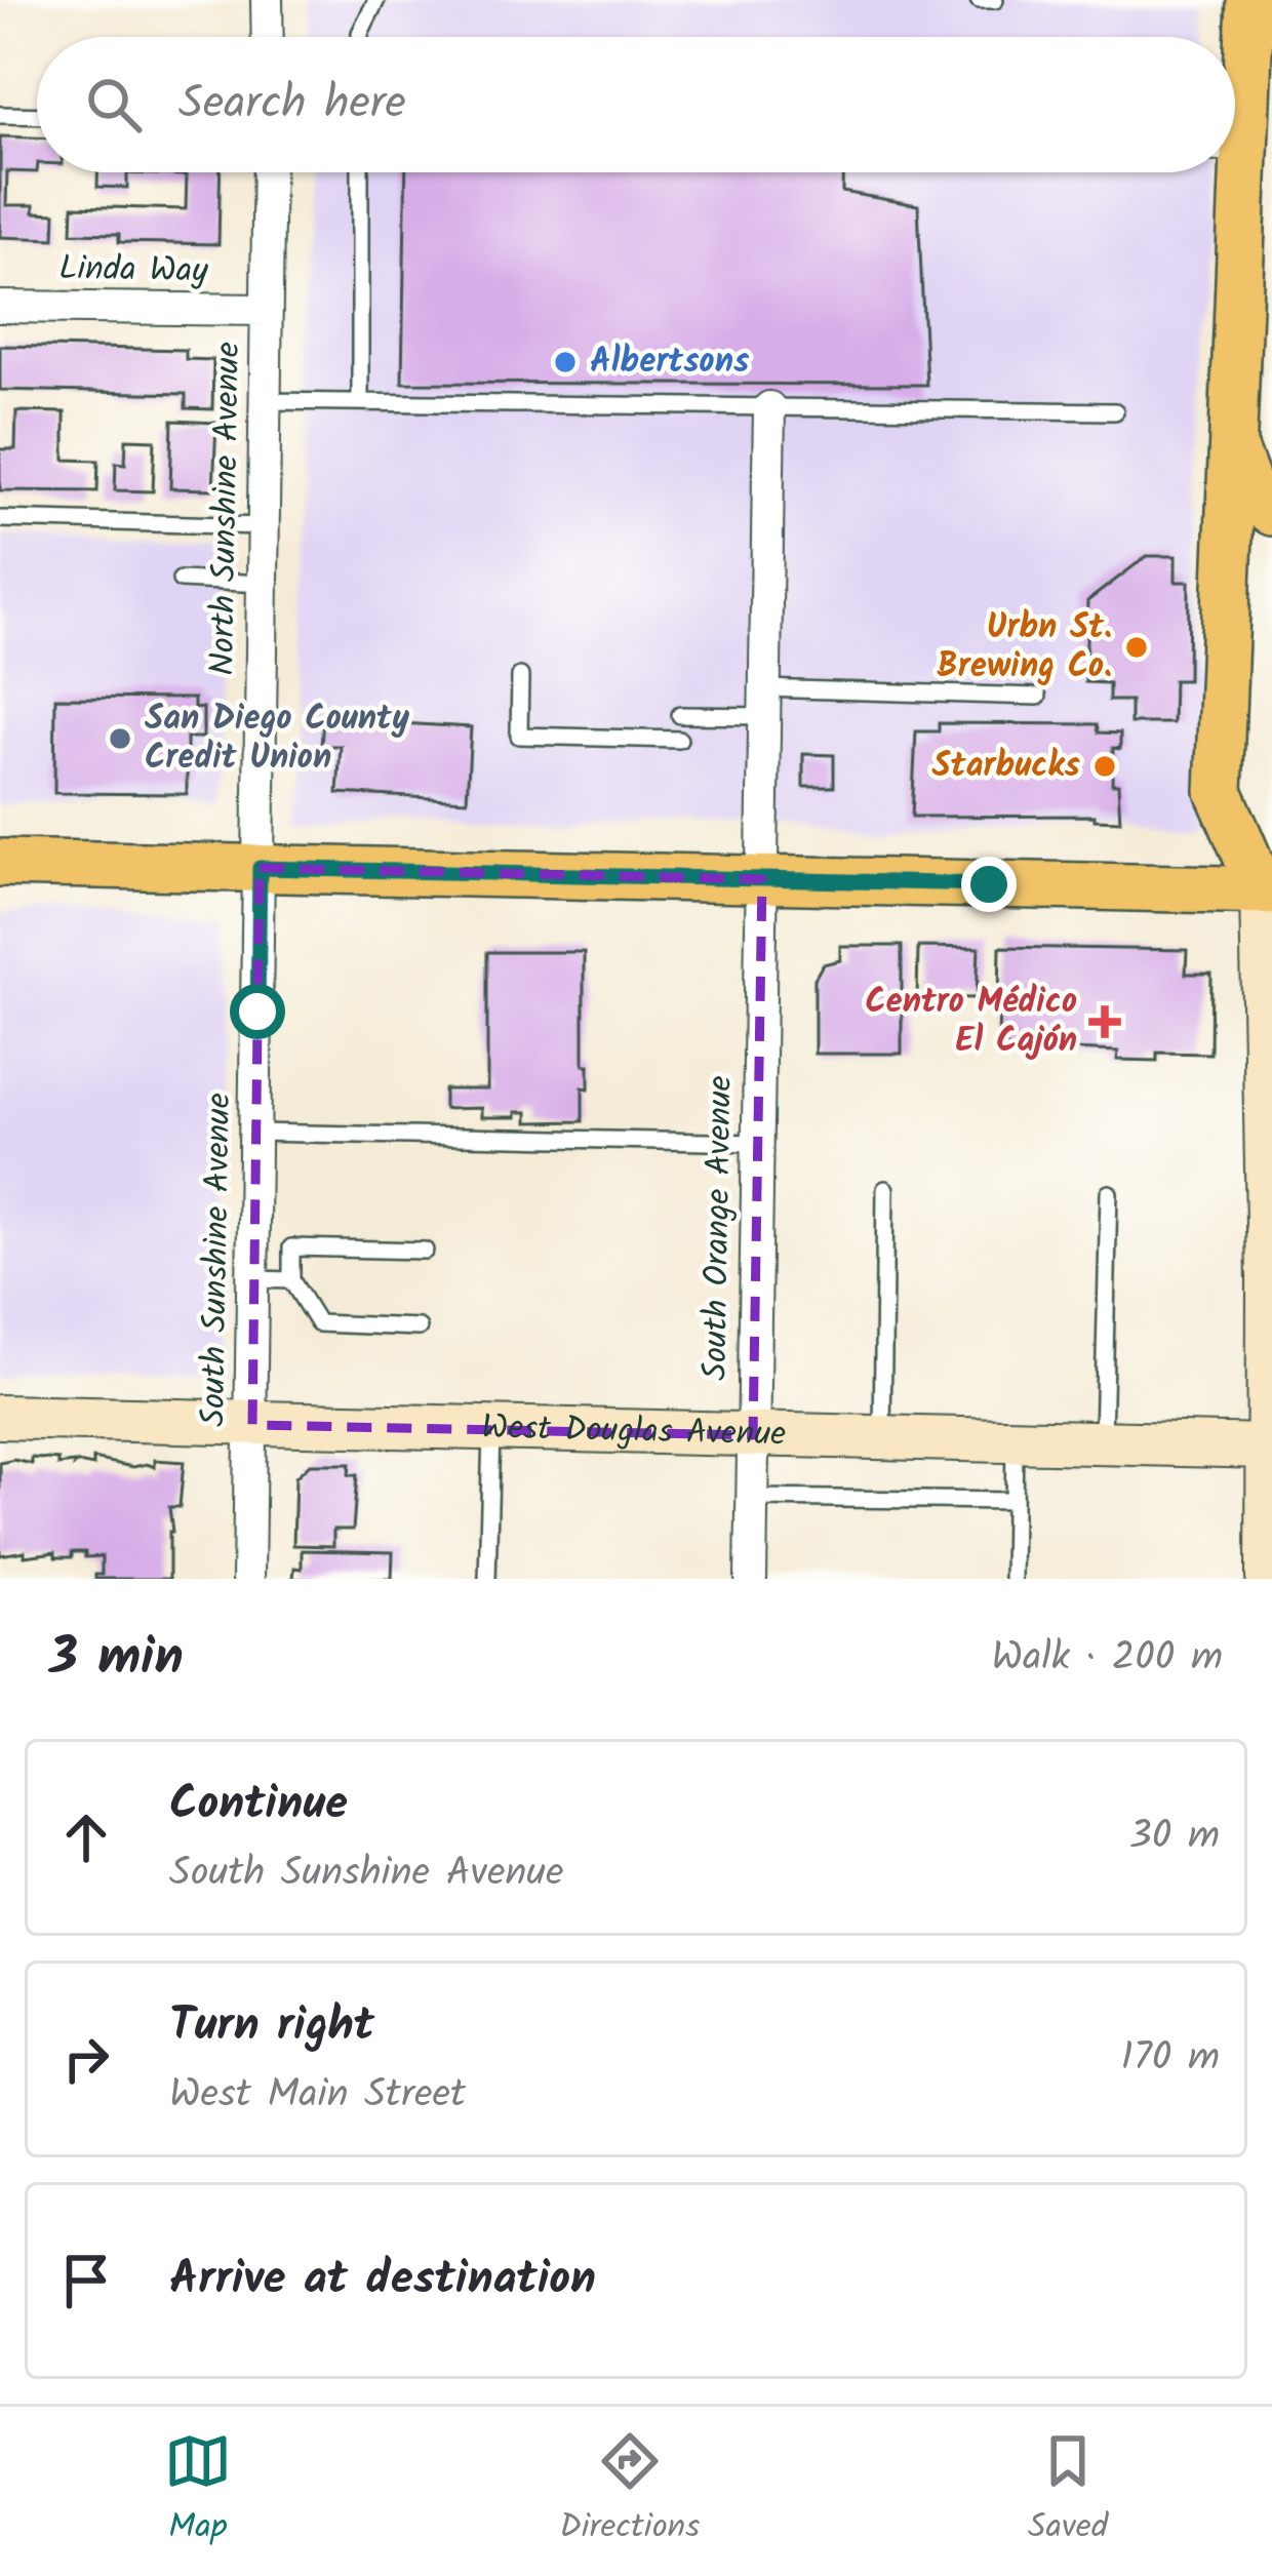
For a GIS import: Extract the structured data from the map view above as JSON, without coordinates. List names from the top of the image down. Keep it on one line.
{"streets":{"street":["Linda Way","North Sunshine Avenue","South Orange Avenue","South Sunshine Avenue","West Douglas Avenue"]},"crossings":[["Linda Way","North Sunshine Avenue"],["North Sunshine Avenue","South Sunshine Avenue"],["South Orange Avenue","West Douglas Avenue"],["South Sunshine Avenue","West Douglas Avenue"]],"places":{"other":["Albertsons","Urbn St. Brewing Co.","San Diego County Credit Union","Starbucks"],"health":["Centro Médico El Cajón"]},"page":{"search":"Search here","heading":["3 min","Walk · 200 m"],"list":[["Continue","South Sunshine Avenue","30 m"],["Turn right","West Main Street","170 m"],"Arrive at destination"],"nav":["Map","Directions","Saved"]}}
